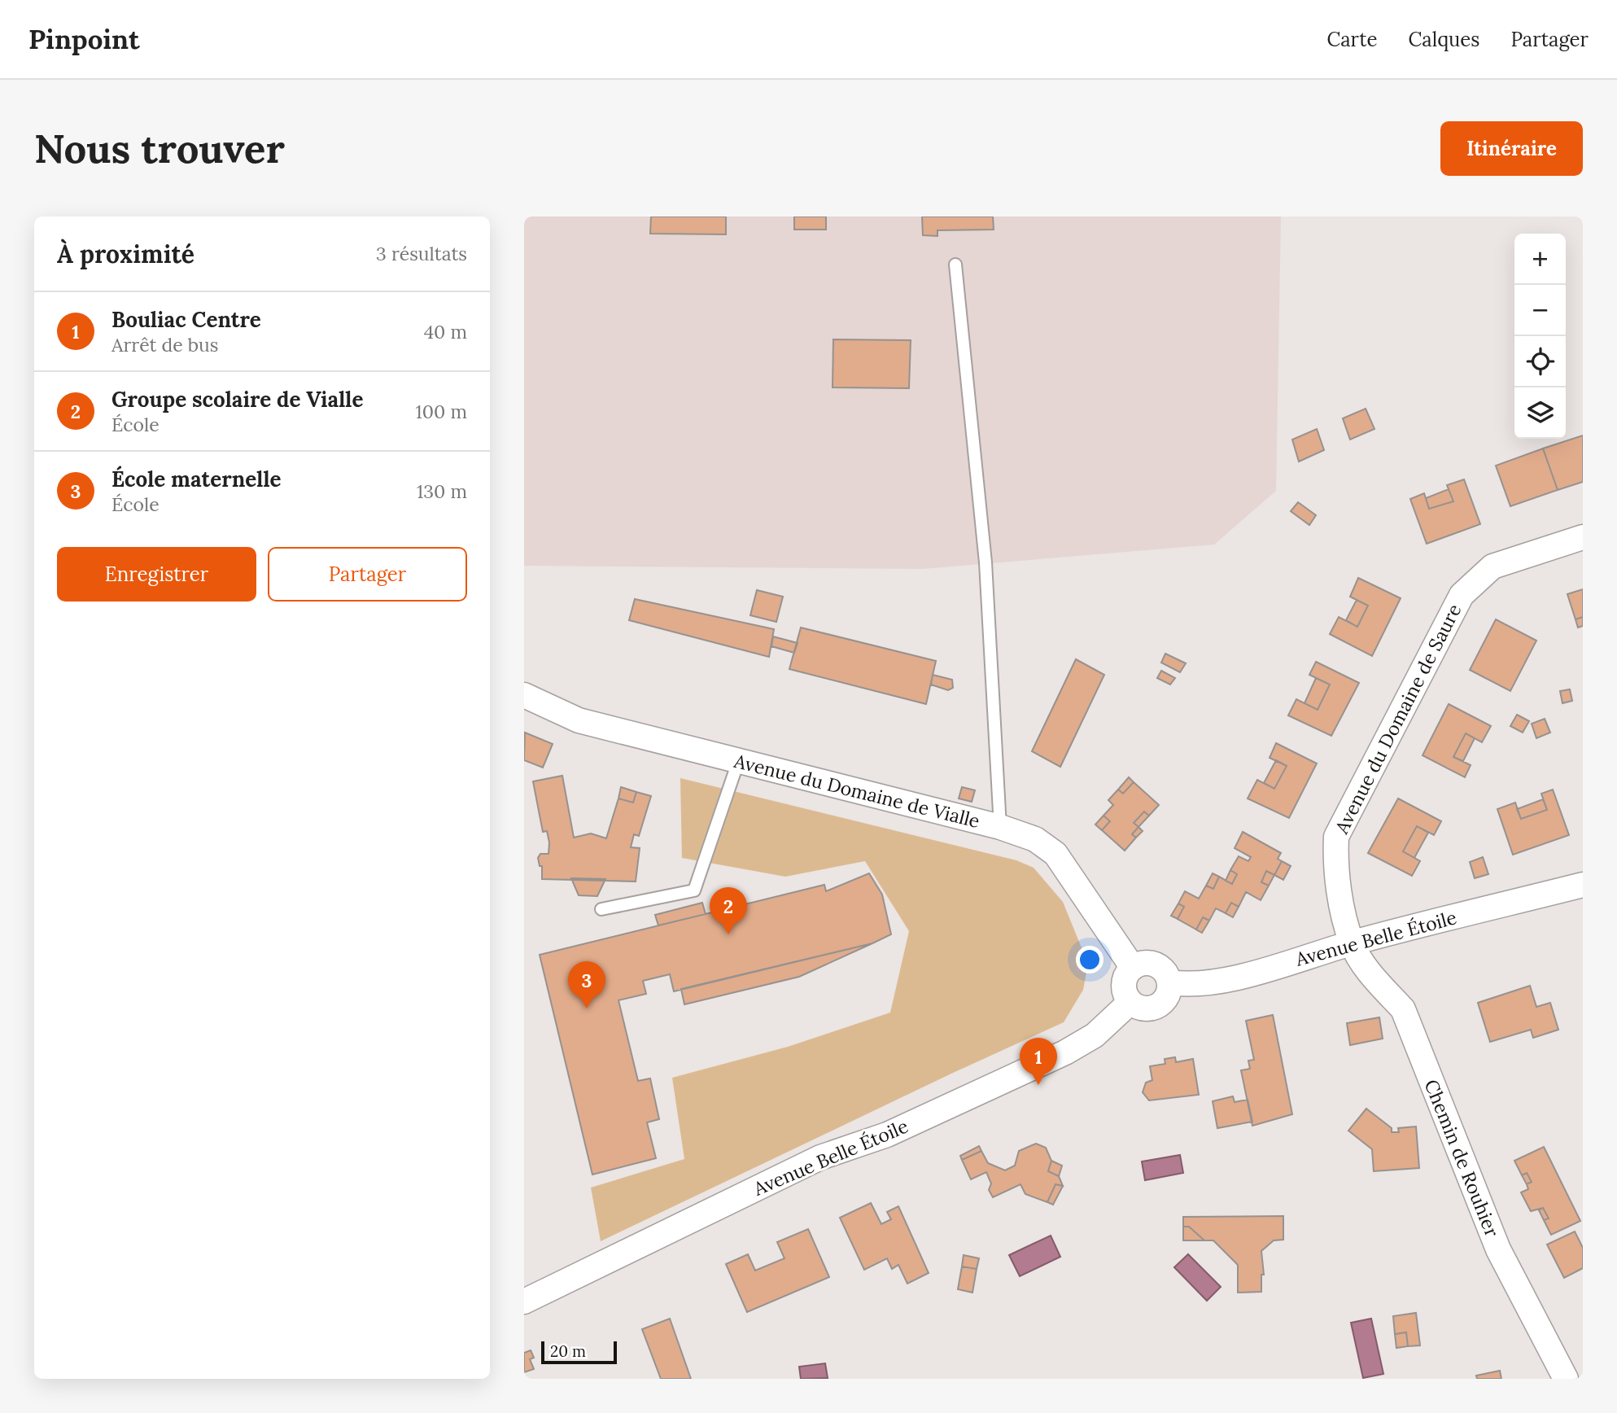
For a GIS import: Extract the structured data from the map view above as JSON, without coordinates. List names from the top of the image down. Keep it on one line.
{"streets":{"street":["Avenue du Domaine de Saure","Avenue du Domaine de Vialle","Avenue Belle Étoile","Chemin de Rouhier"]},"crossings":[["Avenue du Domaine de Saure","Avenue Belle Étoile"],["Avenue du Domaine de Saure","Chemin de Rouhier"],["Avenue du Domaine de Vialle","Avenue Belle Étoile"],["Avenue Belle Étoile","Chemin de Rouhier"]],"scale_bar":"20 m","page":{"header":"Pinpoint","nav":["Carte","Calques","Partager"],"buttons":["Itinéraire",["Enregistrer","Partager"]],"title":"Nous trouver","heading":["À proximité","3 résultats"],"map_buttons":["+","−"],"list":[{"mark":"1","name":"Bouliac Centre","note":"Arrêt de bus","value":"40 m"},{"mark":"2","name":"Groupe scolaire de Vialle","note":"École","value":"100 m"},{"mark":"3","name":"École maternelle","note":"École","value":"130 m"}],"pins":["2","3","1"],"scale":"20 m"}}
